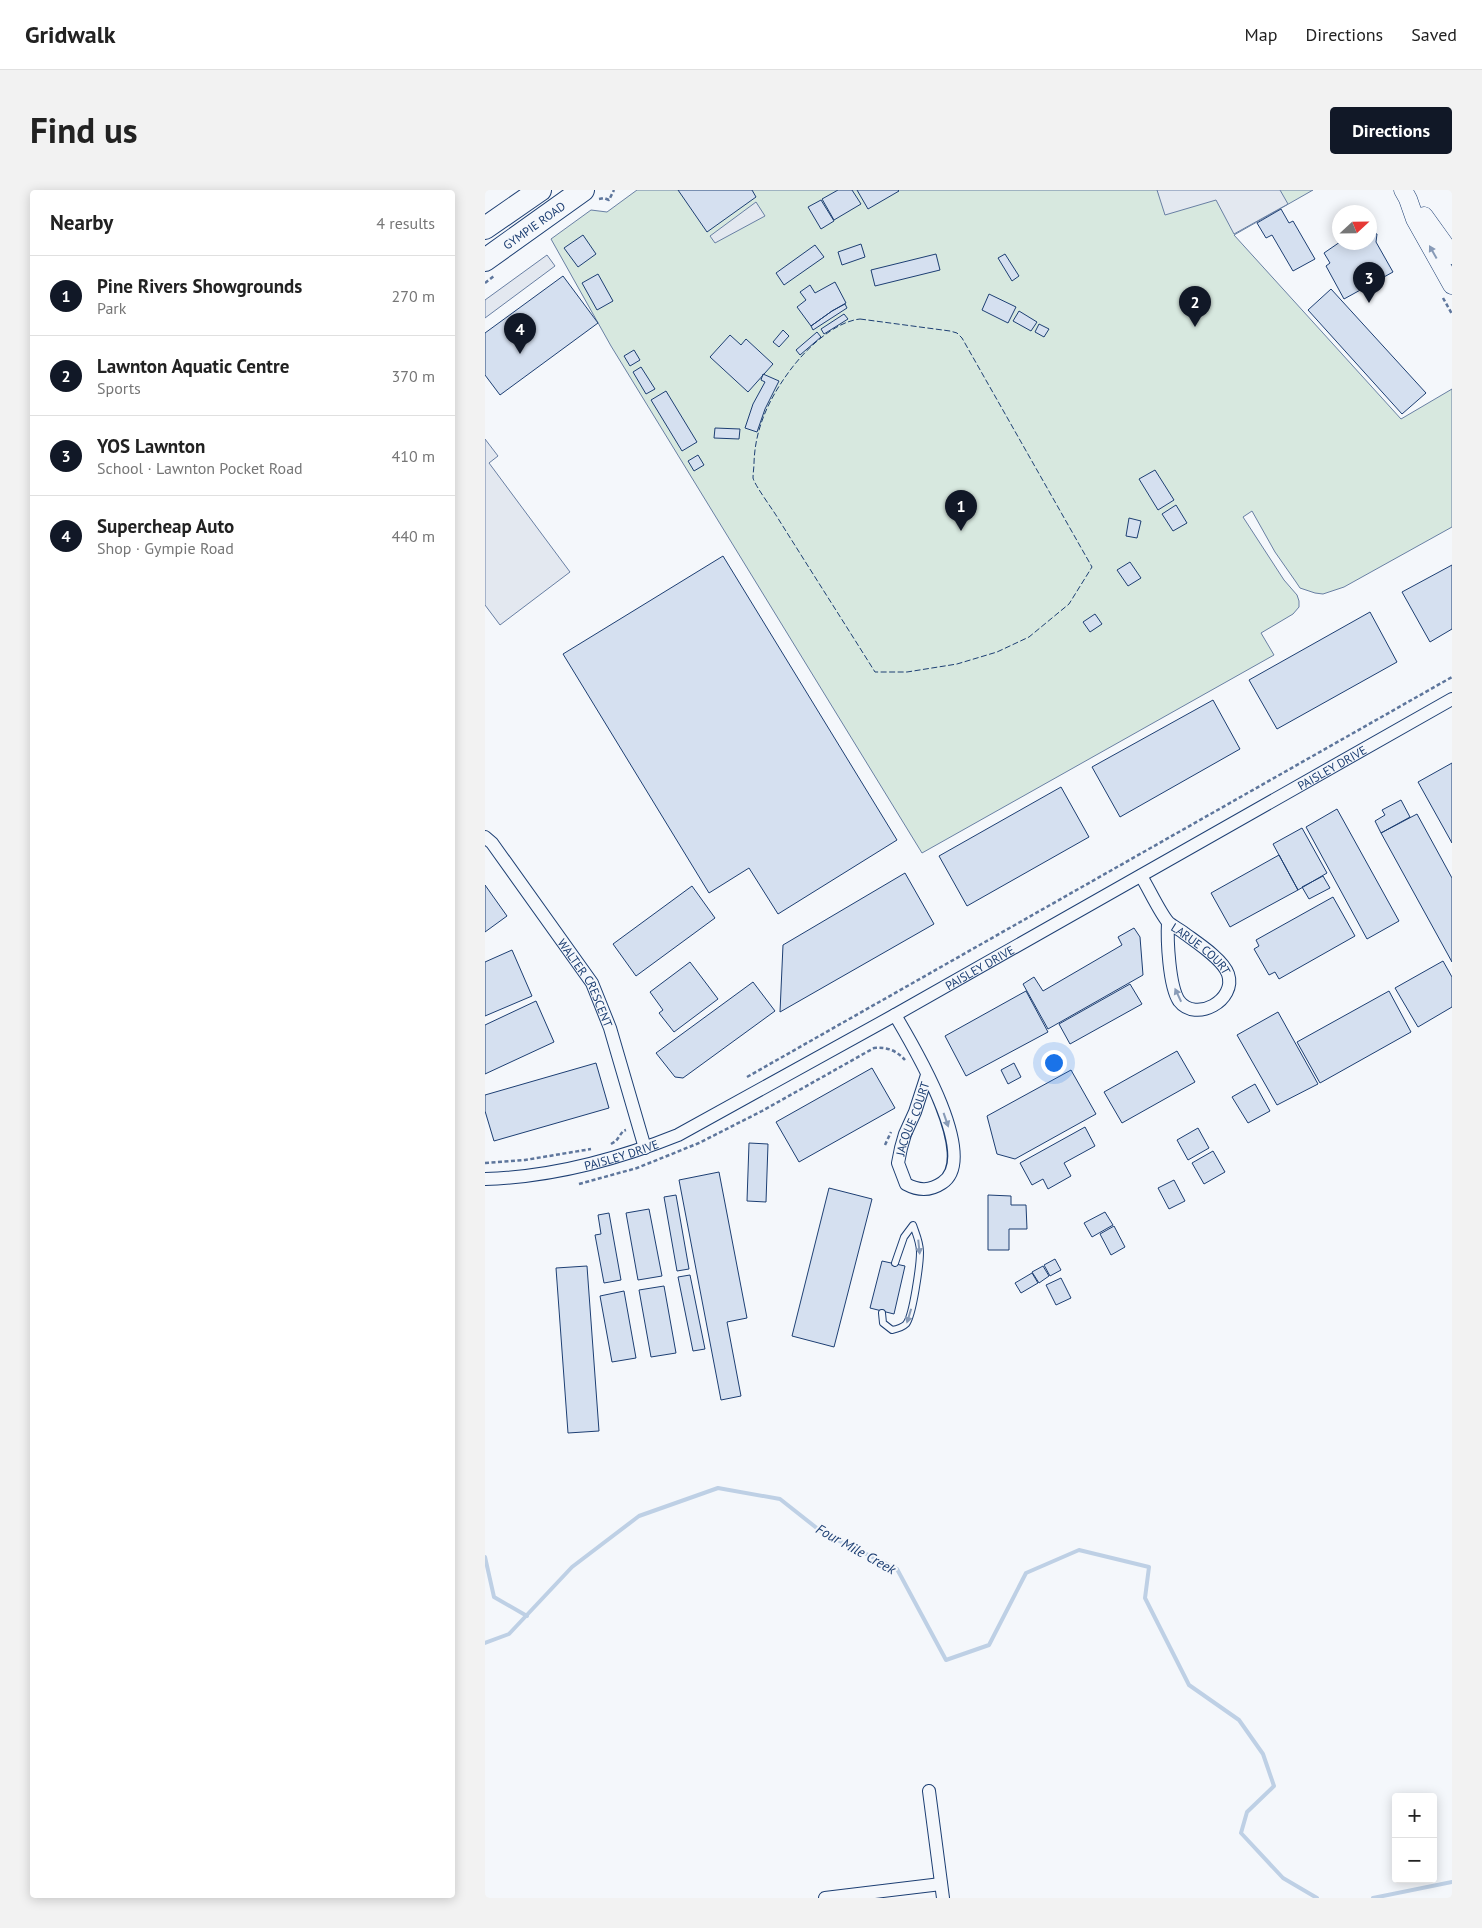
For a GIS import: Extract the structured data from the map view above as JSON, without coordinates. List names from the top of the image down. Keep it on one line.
{"streets":{"highway":["GYMPIE ROAD"],"street":["PAISLEY DRIVE","LARUE COURT","WALTER CRESCENT","JACQUE COURT"]},"crossings":[["PAISLEY DRIVE","LARUE COURT"],["PAISLEY DRIVE","WALTER CRESCENT"],["PAISLEY DRIVE","JACQUE COURT"]],"water":["Four Mile Creek"],"north":"right","page":{"header":"Gridwalk","nav":["Map","Directions","Saved"],"title":"Find us","buttons":"Directions","heading":["Nearby","4 results"],"list":[{"mark":"1","name":"Pine Rivers Showgrounds","note":"Park","value":"270 m"},{"mark":"2","name":"Lawnton Aquatic Centre","note":"Sports","value":"370 m"},{"mark":"3","name":"YOS Lawnton","note":"School · Lawnton Pocket Road","value":"410 m"},{"mark":"4","name":"Supercheap Auto","note":"Shop · Gympie Road","value":"440 m"}],"pins":["3","2","4","1"],"map_buttons":["+","−"]}}
